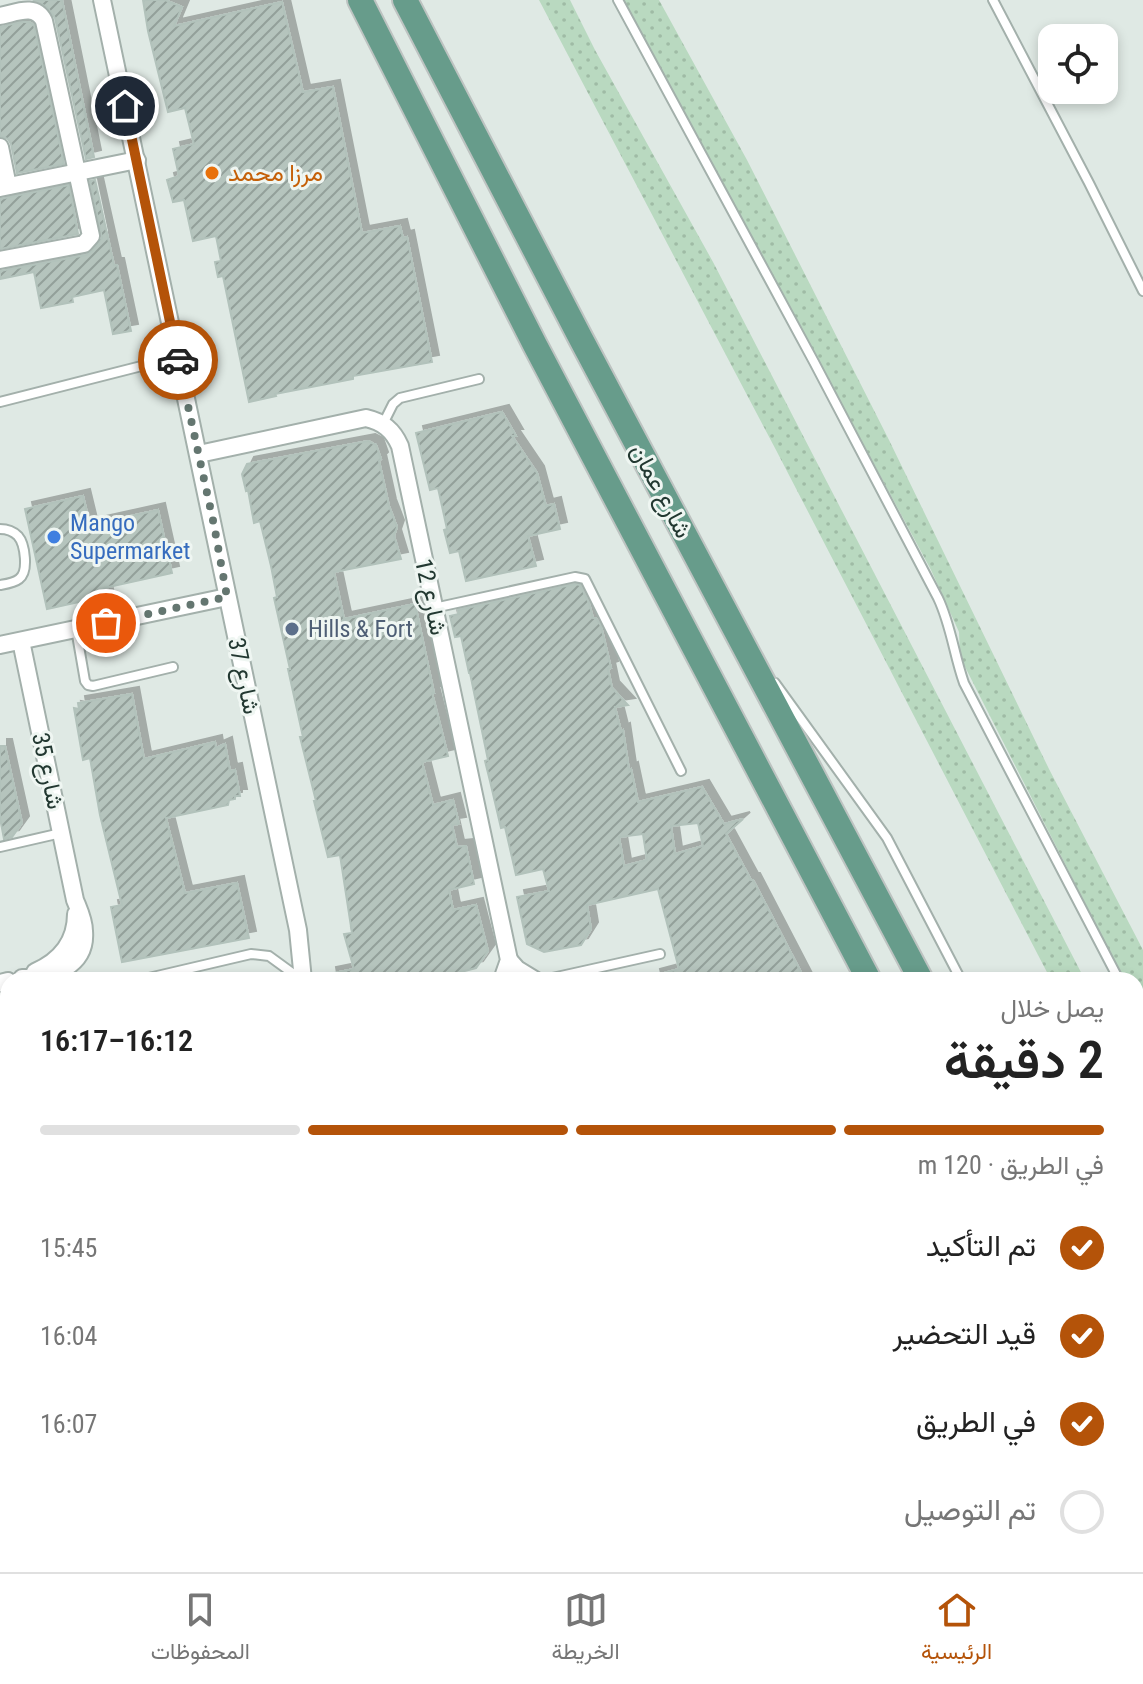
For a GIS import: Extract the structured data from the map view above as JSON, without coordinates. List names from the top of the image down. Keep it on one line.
{"streets":{"main road":["شارع عمان"],"street":["شارع 12","شارع 37","شارع 35"]},"places":["مرزا محمد","Mango Supermarket","Hills & Fort"],"page":{"heading":["2 دقيقة","يصل خلال","16:12–16:17"],"bar":"في الطريق · 120 m","list":[["تم التأكيد","15:45"],["قيد التحضير","16:04"],["في الطريق","16:07"],"تم التوصيل"],"tabs":["الرئيسية","الخريطة","المحفوظات"]}}
